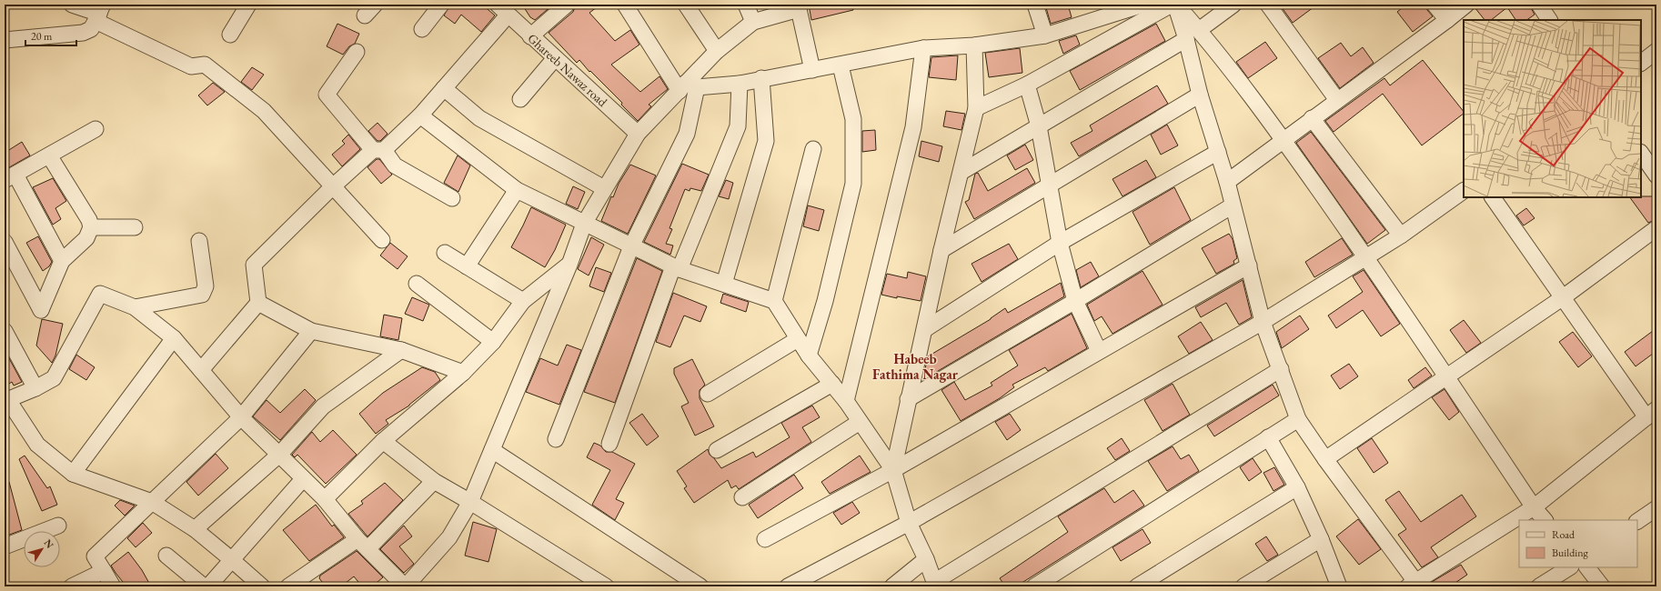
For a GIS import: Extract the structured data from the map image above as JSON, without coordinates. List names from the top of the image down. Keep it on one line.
{"streets":{"street":["Ghareeb Nawaz road"]},"districts":["Habeeb Fathima Nagar"],"legend":["Road","Building"],"scale_bar":"20 m","north":"top right"}
